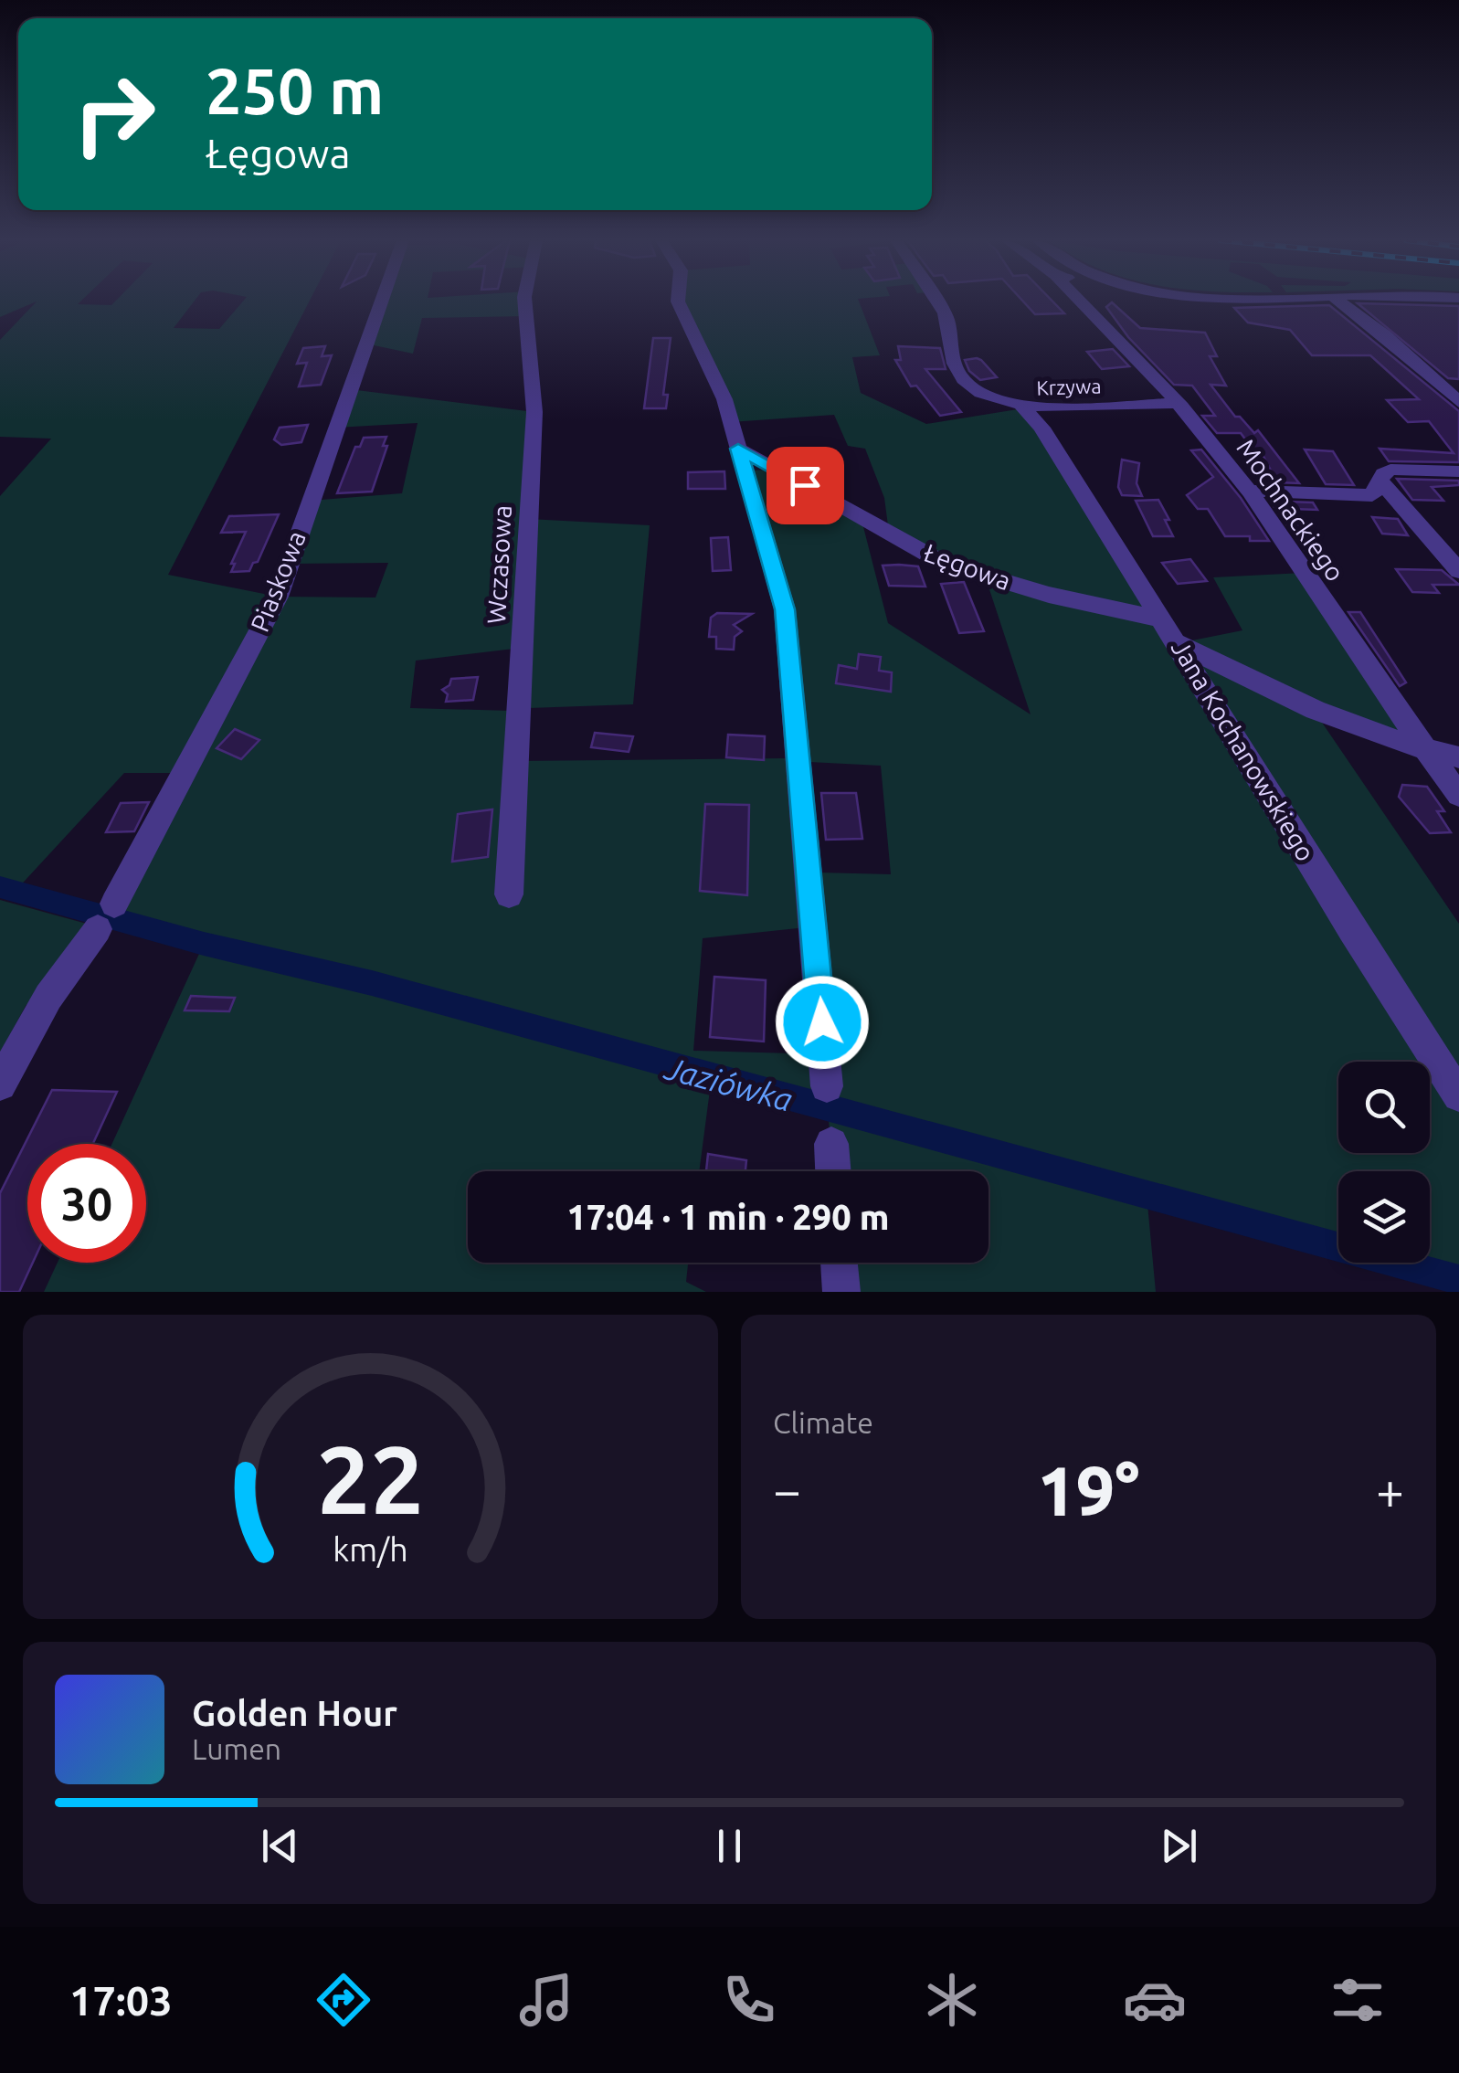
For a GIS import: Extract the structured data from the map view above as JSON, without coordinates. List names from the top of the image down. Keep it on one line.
{"streets":{"street":["Krzywa","Mochnackiego","Wczasowa","Łęgowa","Piaskowa","Jana Kochanowskiego"]},"crossings":[["Krzywa","Mochnackiego"],["Krzywa","Jana Kochanowskiego"],["Łęgowa","Jana Kochanowskiego"]],"water":["Jaziówka"],"page":{"turn":["250 m","Łęgowa"],"limit":"30","trip":"17:04 · 1 min · 290 m","tile":"Climate","heat":["−","19°","+"],"song":["Golden Hour","Lumen"],"tabs":"17:03","gauge":["22","km/h"]}}
